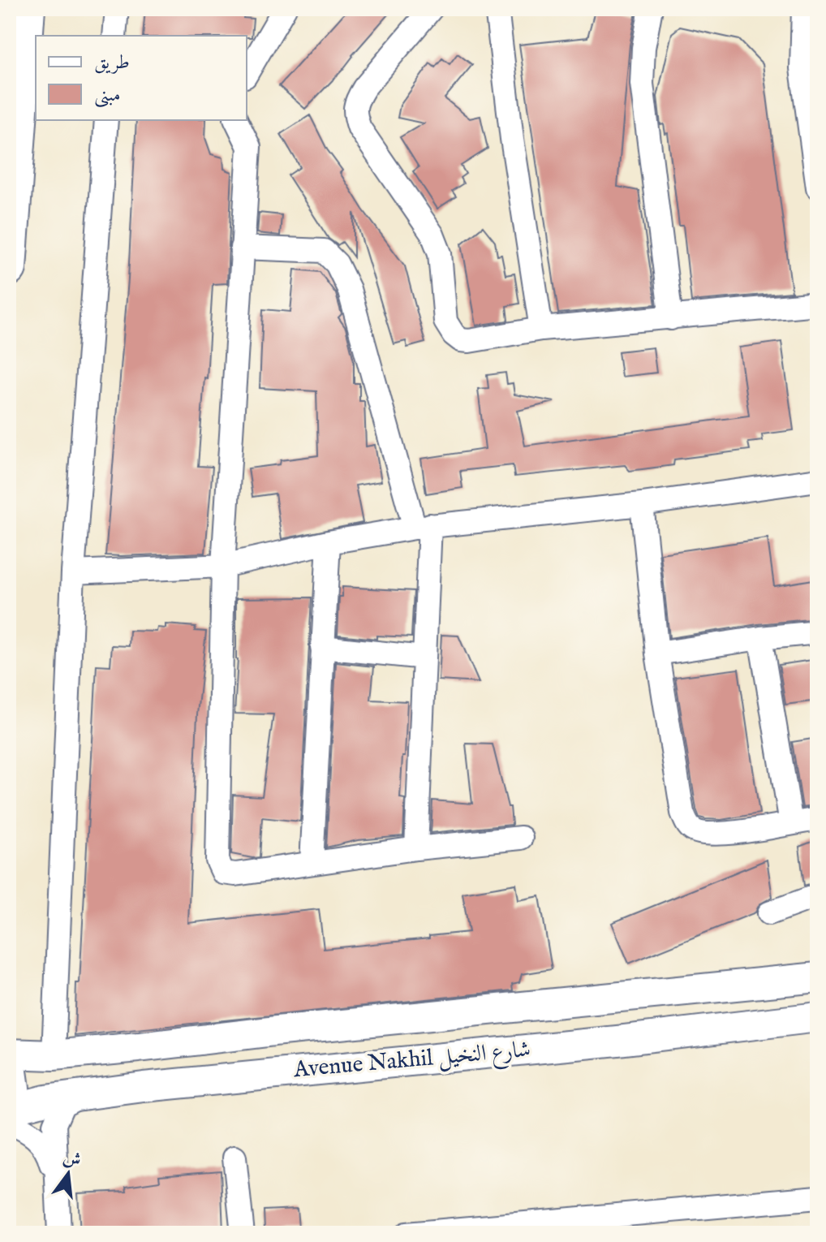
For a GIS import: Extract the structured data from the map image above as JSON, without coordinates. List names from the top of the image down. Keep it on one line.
{"streets":{"street":["Avenue Nakhil شارع النخيل"]},"legend":["طريق","مبنى"],"north":"top"}
